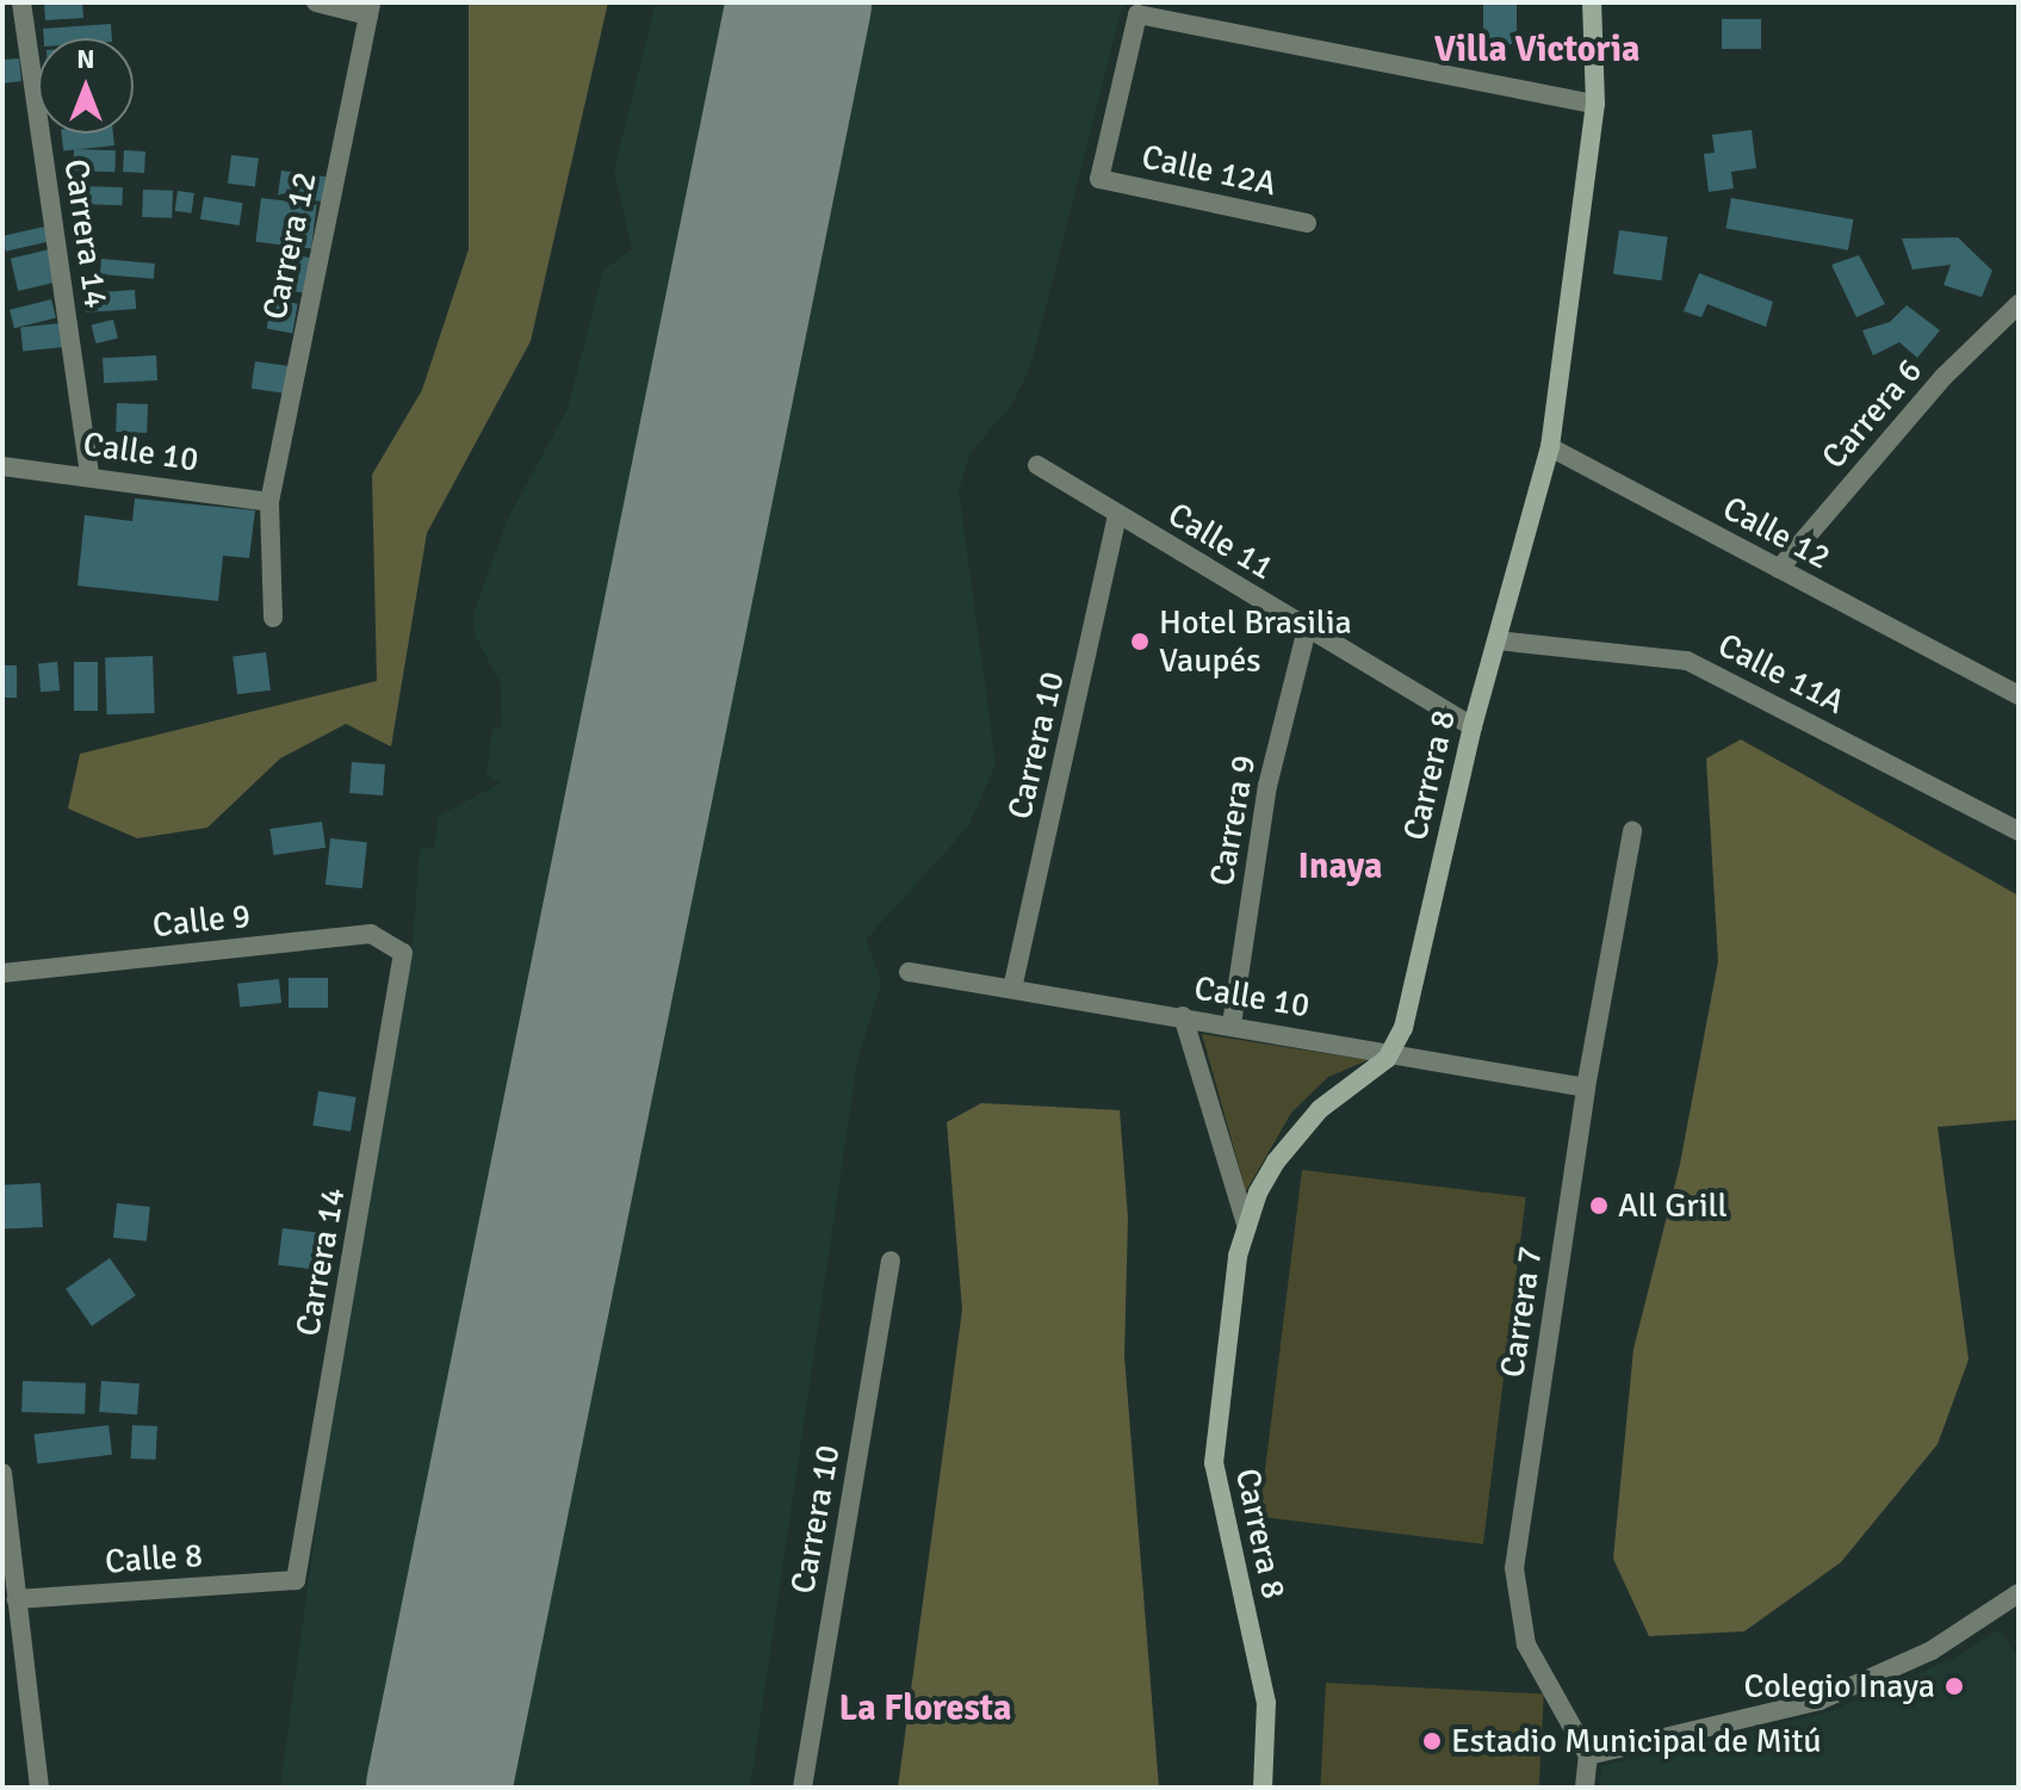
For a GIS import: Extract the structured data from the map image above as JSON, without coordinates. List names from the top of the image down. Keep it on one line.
{"streets":{"street":["Calle 12A","Carrera 14","Carrera 12","Carrera 6","Calle 10","Calle 12","Calle 11","Calle 11A","Carrera 10","Carrera 8","Carrera 9","Calle 9","Carrera 7","Calle 8"]},"crossings":[["Calle 12A","Carrera 8"],["Carrera 14","Calle 10"],["Carrera 14","Calle 9"],["Carrera 14","Calle 8"],["Carrera 12","Calle 10"],["Carrera 6","Calle 12"],["Calle 10","Carrera 10"],["Calle 10","Carrera 8"],["Calle 10","Carrera 9"],["Calle 10","Carrera 7"],["Calle 12","Carrera 8"],["Calle 11","Carrera 10"],["Calle 11","Carrera 8"],["Calle 11","Carrera 9"],["Calle 11A","Carrera 8"]],"districts":["Villa Victoria","Inaya","La Floresta"],"places":["Hotel Brasilia Vaupés","All Grill","Colegio Inaya","Estadio Municipal de Mitú"],"north":"top"}
